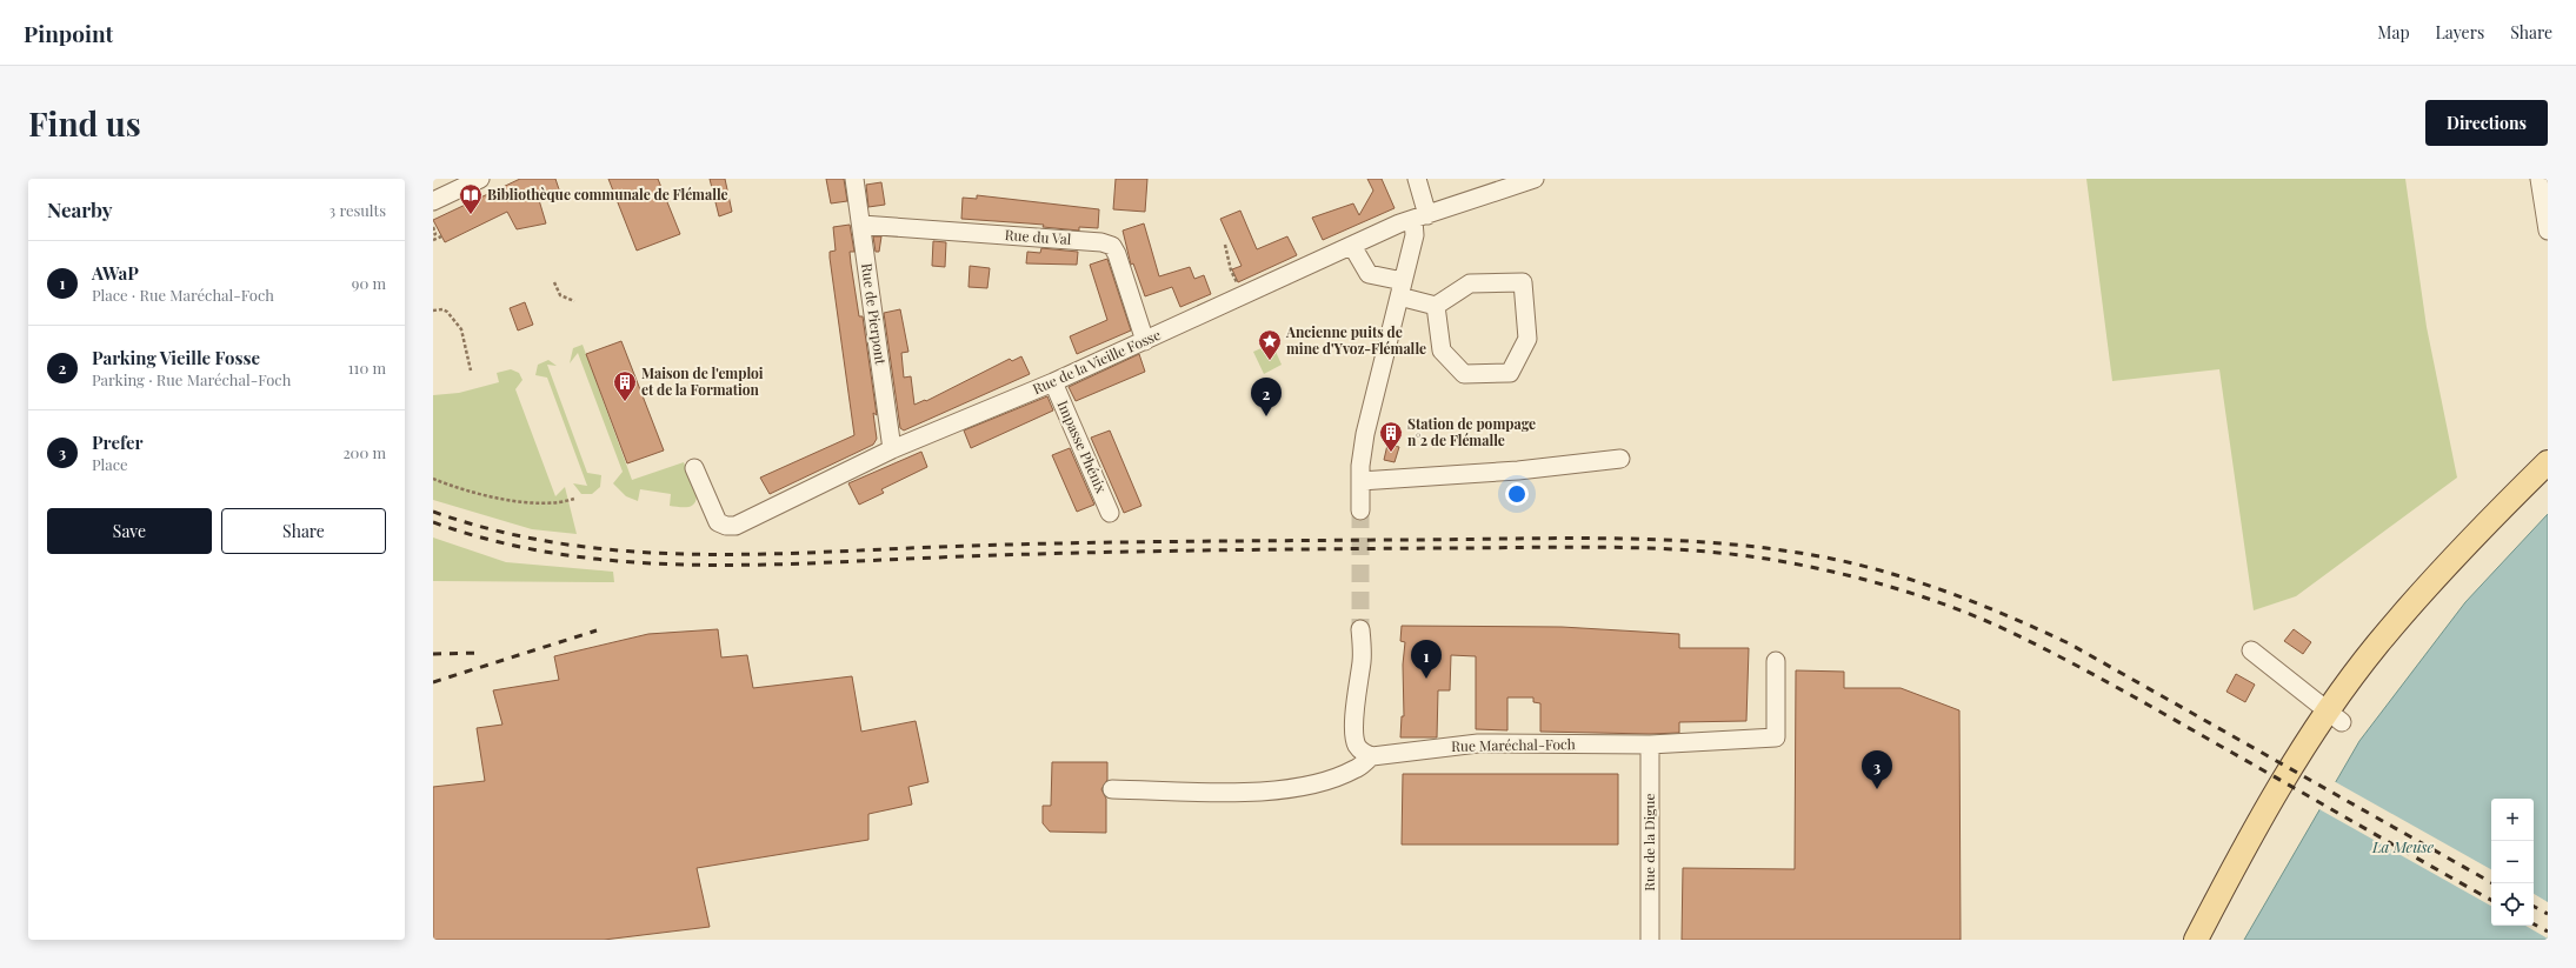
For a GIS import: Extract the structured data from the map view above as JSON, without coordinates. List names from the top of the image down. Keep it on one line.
{"streets":{"street":["Rue du Val","Rue de Pierpont","Rue de la Vieille Fosse","Impasse Phénix","Rue Maréchal-Foch","Rue de la Digue"]},"crossings":[["Rue du Val","Rue de Pierpont"],["Rue du Val","Rue de la Vieille Fosse"],["Rue de Pierpont","Rue de la Vieille Fosse"],["Rue de la Vieille Fosse","Impasse Phénix"],["Rue Maréchal-Foch","Rue de la Digue"]],"water":["La Meuse"],"places":{"library":["Bibliothèque communale de Flémalle"],"place":["Ancienne puits de mine d'Yvoz-Flémalle"],"building":["Maison de l'emploi et de la Formation","Station de pompage n°2 de Flémalle"]},"page":{"header":"Pinpoint","nav":["Map","Layers","Share"],"buttons":["Directions",["Save","Share"]],"title":"Find us","heading":["Nearby","3 results"],"list":[{"mark":"1","name":"AWaP","note":"Place · Rue Maréchal-Foch","value":"90 m"},{"mark":"2","name":"Parking Vieille Fosse","note":"Parking · Rue Maréchal-Foch","value":"110 m"},{"mark":"3","name":"Prefer","note":"Place","value":"200 m"}],"pins":["2","1","3"],"map_buttons":["+","−"]}}
